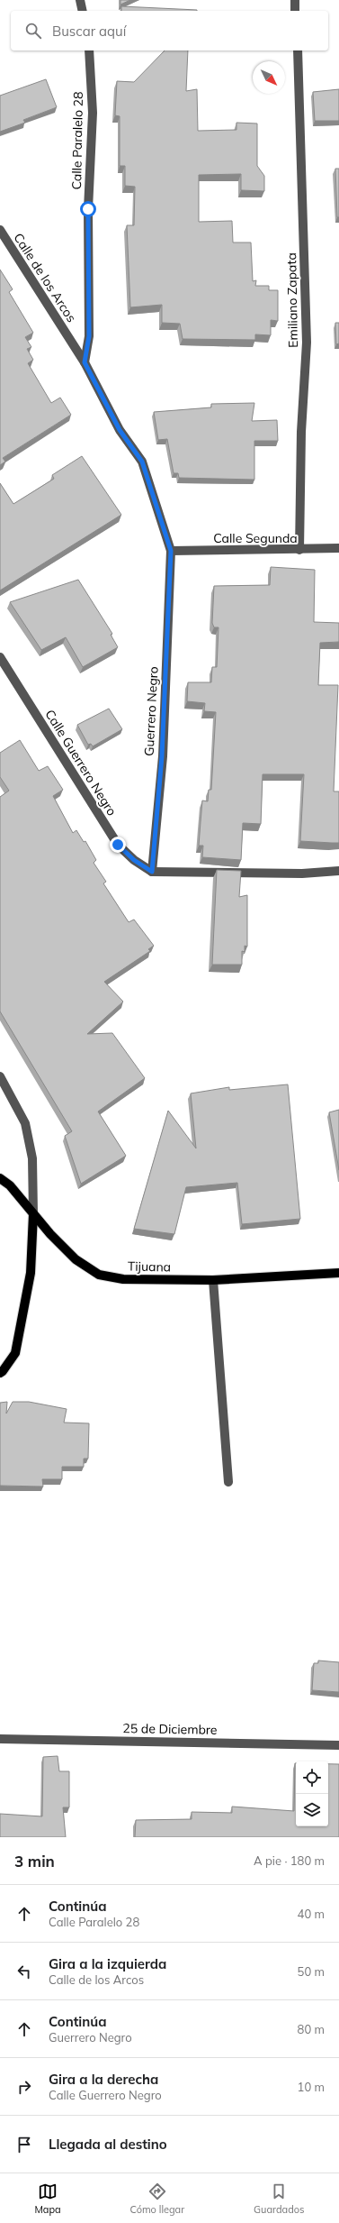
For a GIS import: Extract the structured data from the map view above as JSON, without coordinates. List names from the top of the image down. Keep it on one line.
{"streets":{"main road":["Tijuana"],"street":["Calle Paralelo 28","Calle de los Arcos","Emiliano Zapata","Calle Segunda","Guerrero Negro","Calle Guerrero Negro","25 de Diciembre"]},"crossings":[["Calle Paralelo 28","Calle de los Arcos"],["Calle de los Arcos","Calle Segunda"],["Calle de los Arcos","Guerrero Negro"],["Emiliano Zapata","Calle Segunda"],["Calle Segunda","Guerrero Negro"],["Guerrero Negro","Calle Guerrero Negro"]],"north":"bottom right","page":{"search":"Buscar aquí","heading":["3 min","A pie · 180 m"],"list":[["Continúa","Calle Paralelo 28","40 m"],["Gira a la izquierda","Calle de los Arcos","50 m"],["Continúa","Guerrero Negro","80 m"],["Gira a la derecha","Calle Guerrero Negro","10 m"],"Llegada al destino"],"nav":["Mapa","Cómo llegar","Guardados"]}}
